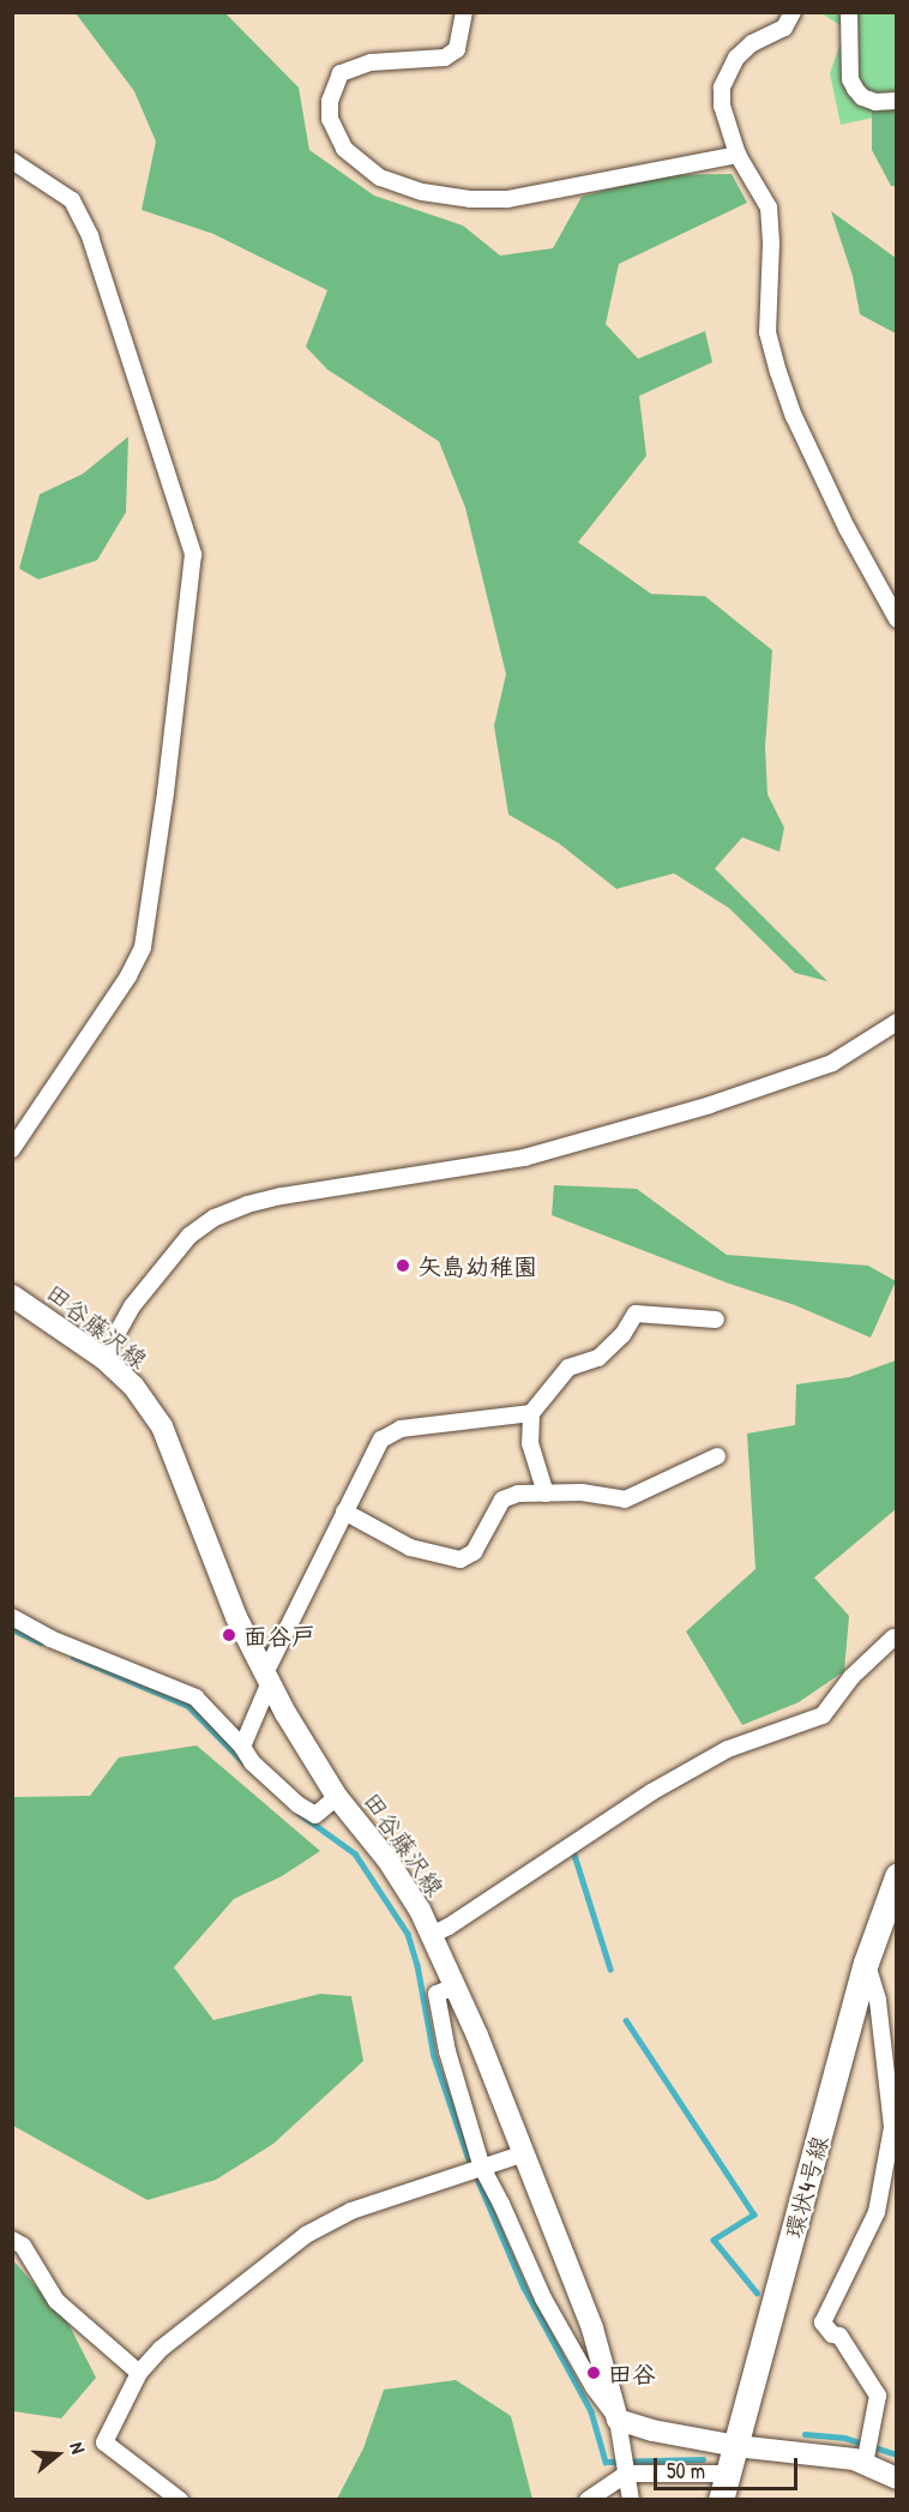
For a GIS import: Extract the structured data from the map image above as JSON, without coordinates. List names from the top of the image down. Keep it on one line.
{"streets":{"main road":["田谷藤沢線","環状4号線"]},"places":["矢島幼稚園","面谷戸","田谷"],"scale_bar":"50 m","north":"right"}
